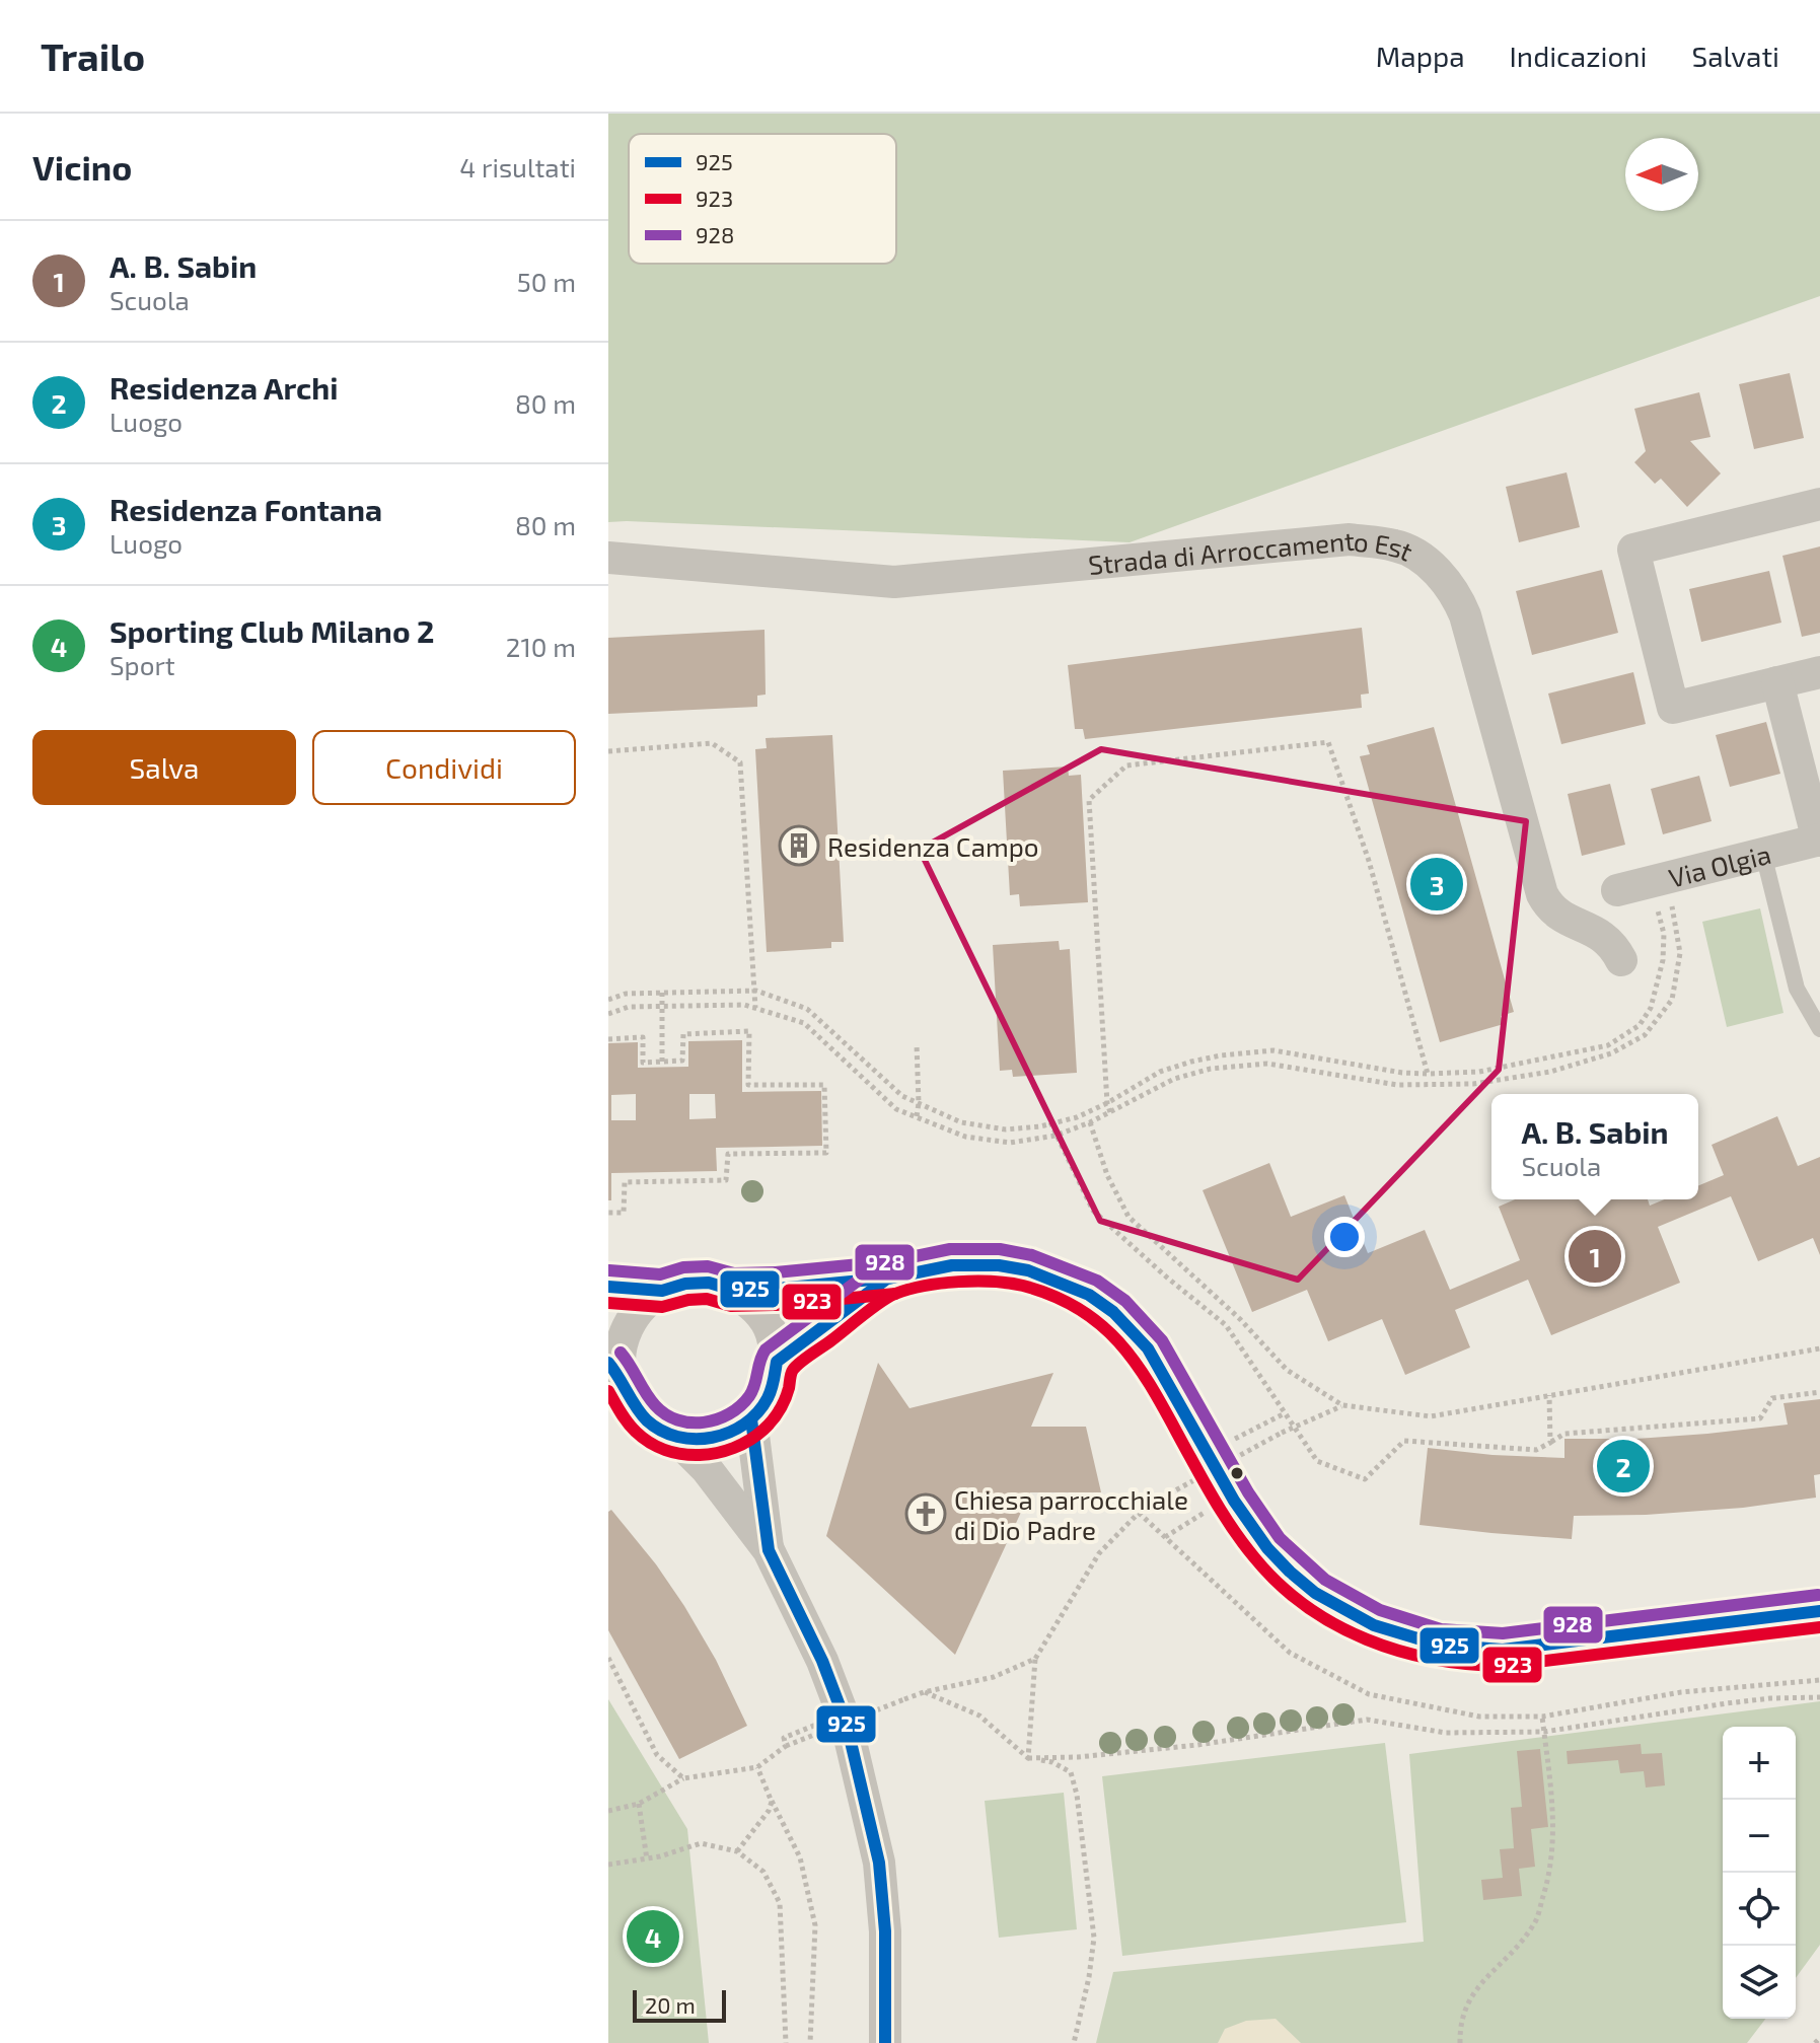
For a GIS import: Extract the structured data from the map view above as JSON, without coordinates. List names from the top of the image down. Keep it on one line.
{"streets":{"street":["Strada di Arroccamento Est","Via Olgia"]},"places":{"building":["Residenza Campo"],"church":["Chiesa parrocchiale di Dio Padre"]},"lines":["transit line 928","transit line 925","transit line 923"],"legend":["925","923","928"],"scale_bar":"20 m","north":"left","page":{"header":"Trailo","nav":["Mappa","Indicazioni","Salvati"],"heading":["Vicino","4 risultati"],"list":[{"mark":"1","name":"A. B. Sabin","note":"Scuola","value":"50 m"},{"mark":"2","name":"Residenza Archi","note":"Luogo","value":"80 m"},{"mark":"3","name":"Residenza Fontana","note":"Luogo","value":"80 m"},{"mark":"4","name":"Sporting Club Milano 2","note":"Sport","value":"210 m"}],"buttons":["Salva","Condividi"],"pins":["3","1","2","4"],"popup":["A. B. Sabin","Scuola"],"map_buttons":["+","−"],"scale":"20 m"}}
